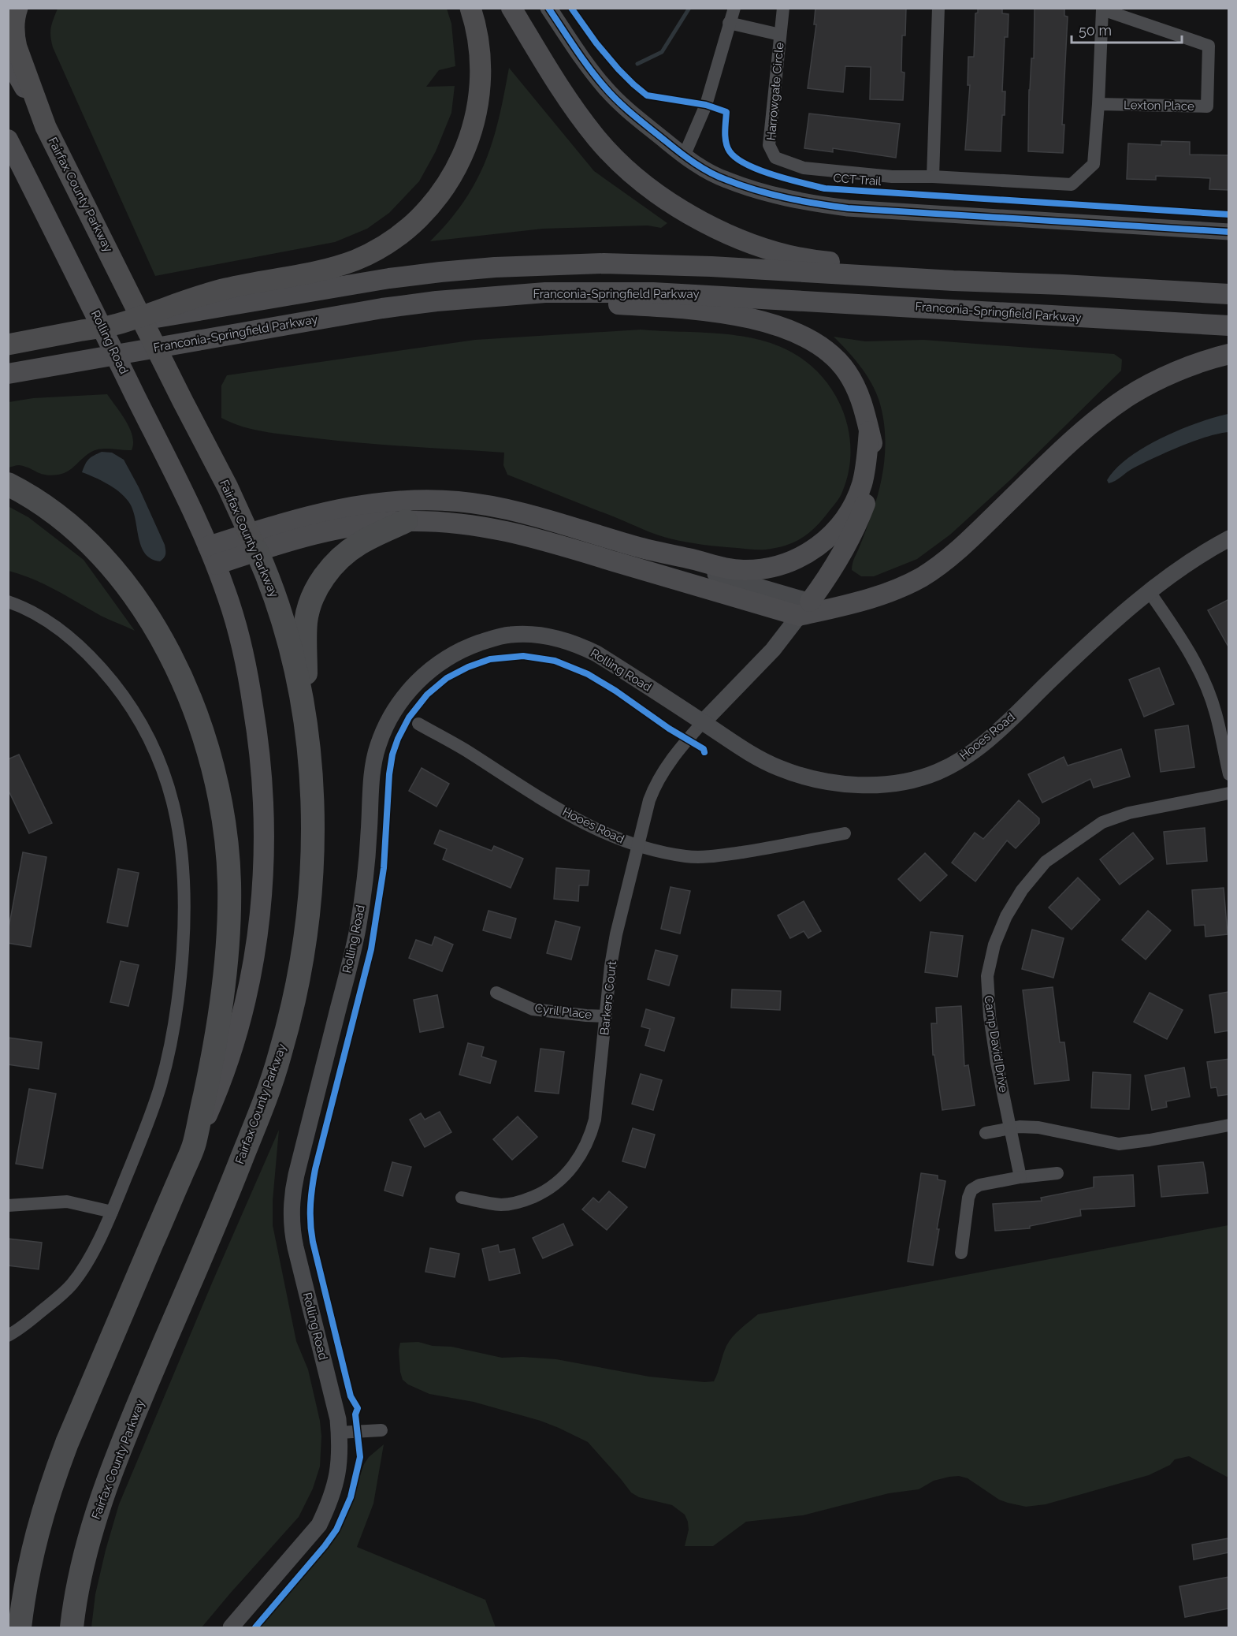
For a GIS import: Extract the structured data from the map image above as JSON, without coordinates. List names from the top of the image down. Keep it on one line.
{"streets":{"highway":["Fairfax County Parkway"],"main road":["Franconia-Springfield Parkway","Rolling Road"],"street":["Harrowgate Circle","Lexton Place","Hooes Road","Barkers Court","Cyril Place","Camp David Drive"],"cycle path":["CCT Trail"]},"crossings":[["Harrowgate Circle","Lexton Place"],["Rolling Road","Hooes Road"],["Rolling Road","Barkers Court"],["Hooes Road","Barkers Court"],["Barkers Court","Cyril Place"]],"scale_bar":"50 m"}
